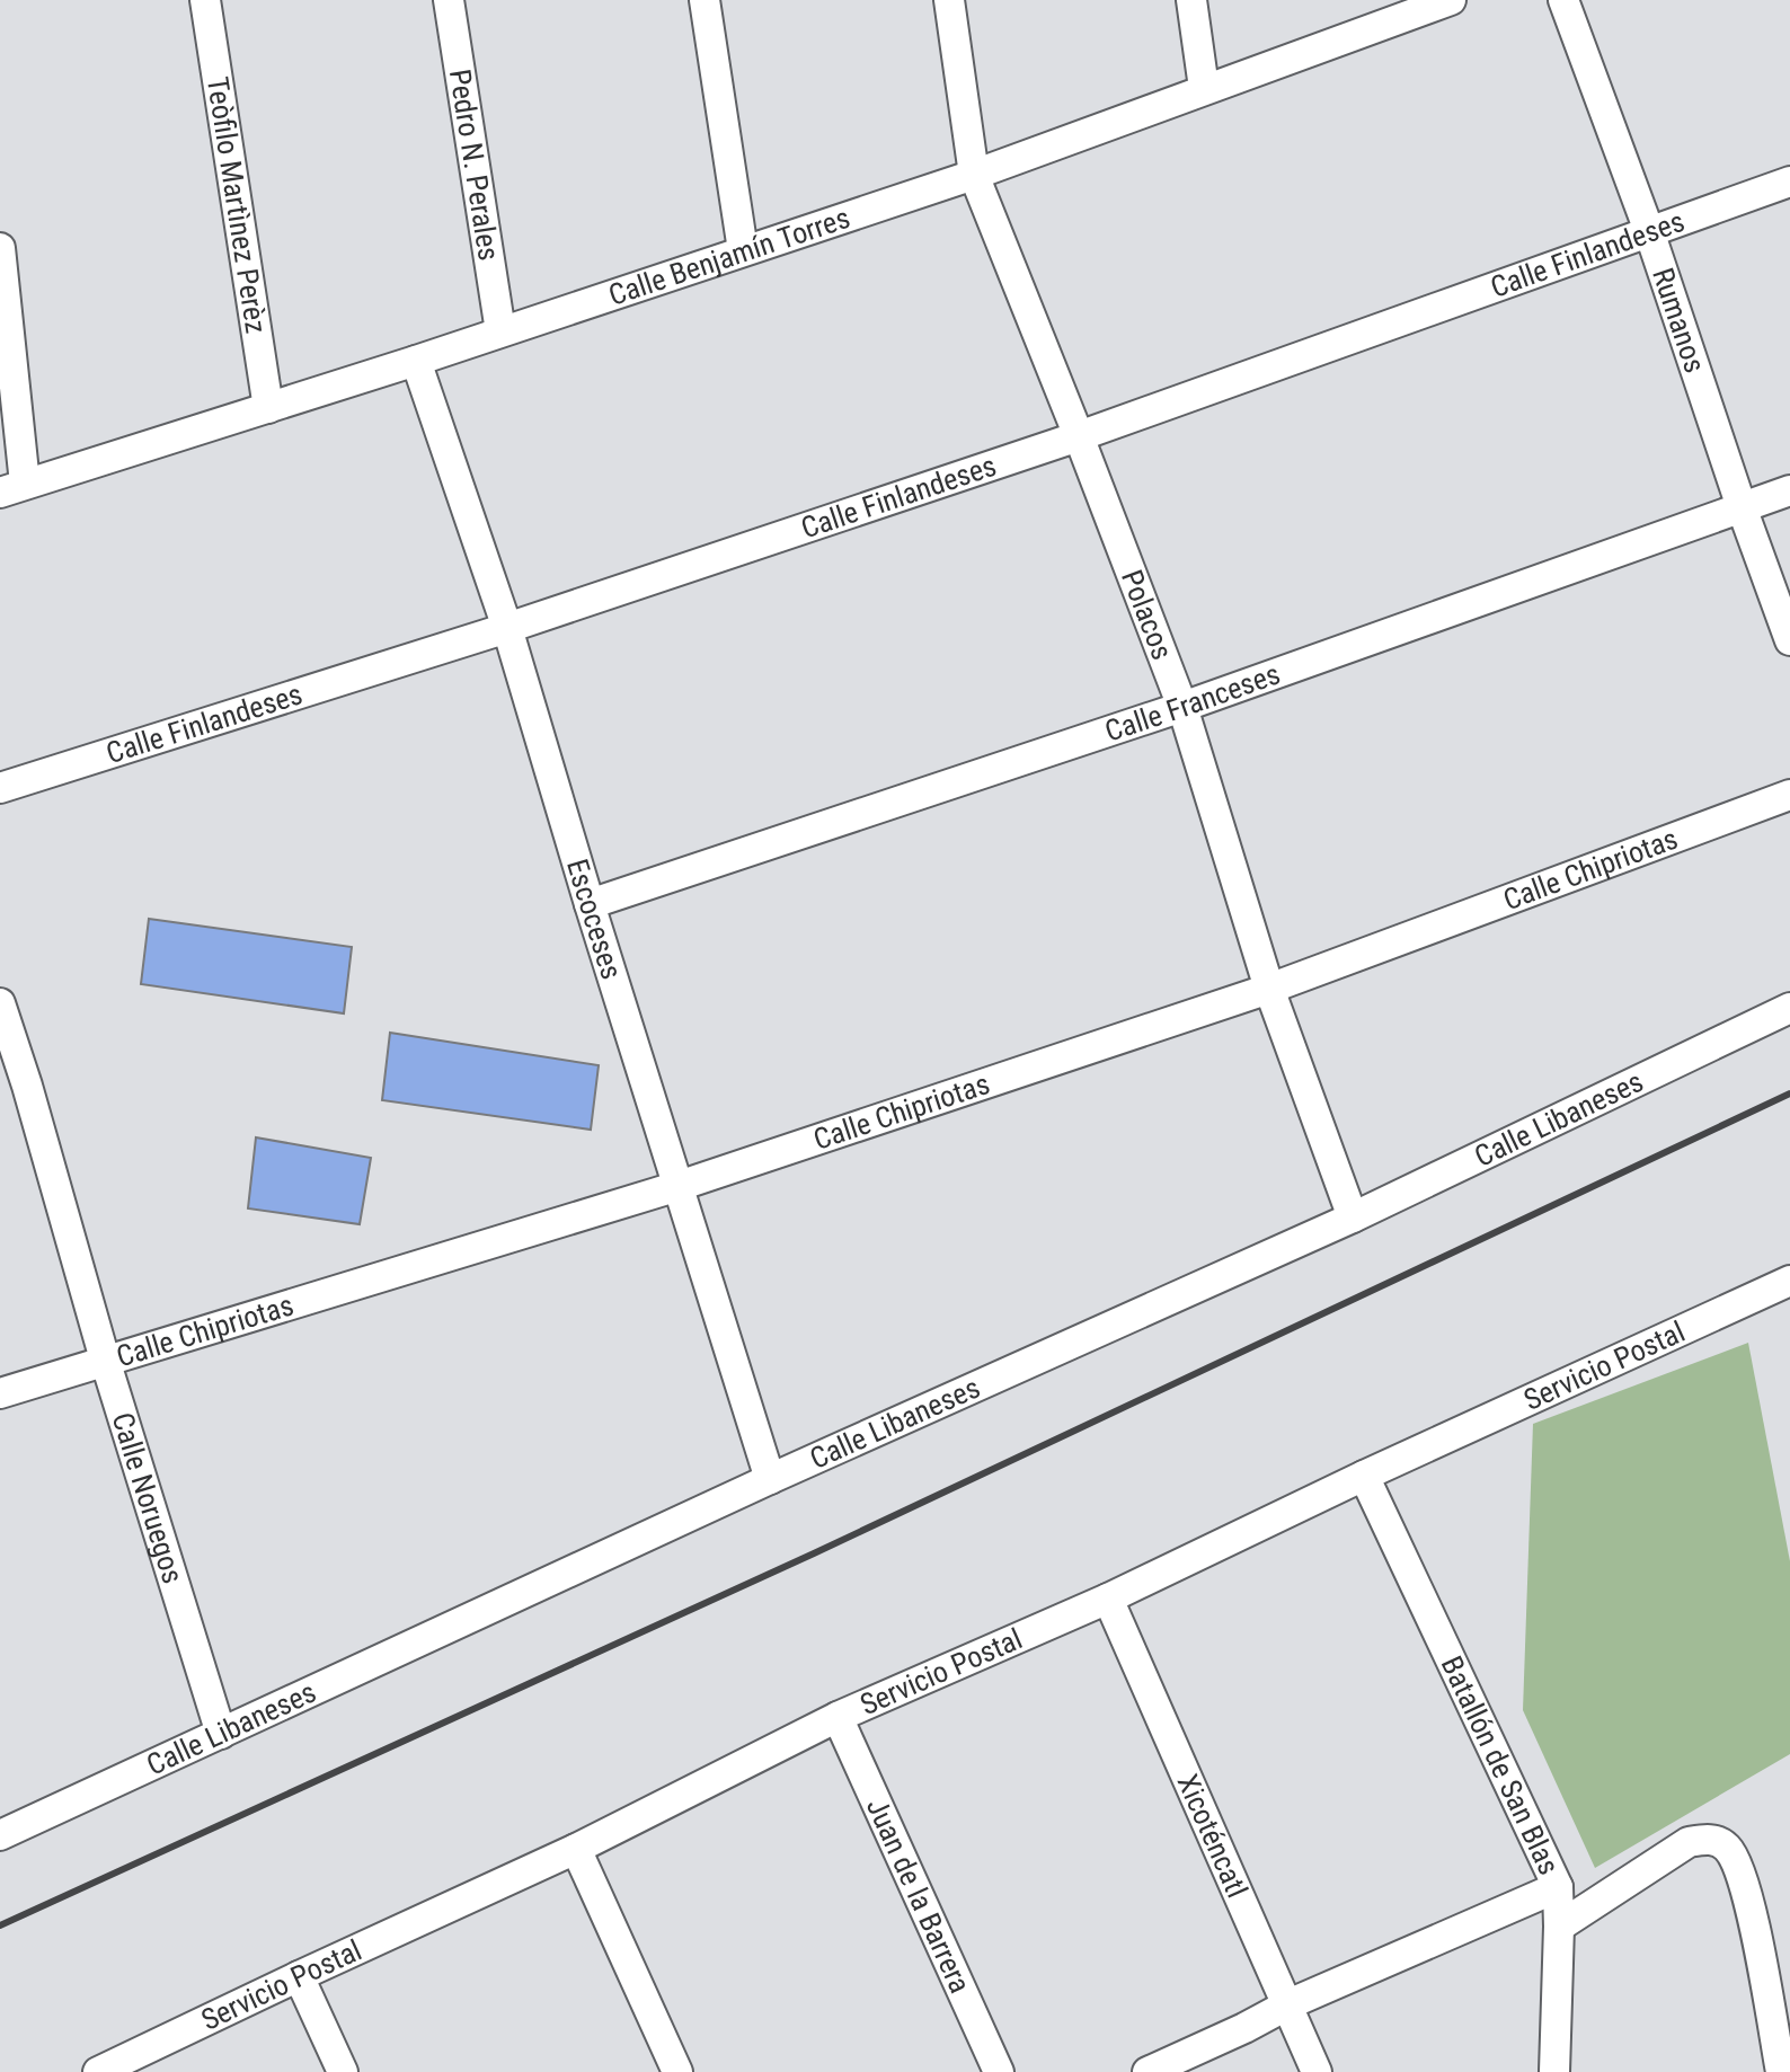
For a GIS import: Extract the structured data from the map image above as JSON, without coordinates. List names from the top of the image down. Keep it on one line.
{"streets":{"street":["Pedro N. Perales","Teòfilo Martìnez Perèz","Calle Finlandeses","Calle Benjamín Torres","Rumanos","Polacos","Calle Franceses","Calle Chipriotas","Escoceses","Calle Libaneses","Servicio Postal","Calle Noruegos","Batallón de San Blas","Xicoténcatl","Juan de la Barrera"]},"crossings":[["Pedro N. Perales","Calle Benjamín Torres"],["Teòfilo Martìnez Perèz","Calle Benjamín Torres"],["Calle Finlandeses","Rumanos"],["Calle Finlandeses","Polacos"],["Calle Finlandeses","Escoceses"],["Calle Benjamín Torres","Polacos"],["Calle Benjamín Torres","Escoceses"],["Rumanos","Calle Franceses"],["Polacos","Calle Franceses"],["Polacos","Calle Chipriotas"],["Polacos","Calle Libaneses"],["Calle Franceses","Escoceses"],["Calle Chipriotas","Escoceses"],["Calle Chipriotas","Calle Noruegos"],["Escoceses","Calle Libaneses"],["Calle Libaneses","Calle Noruegos"],["Servicio Postal","Batallón de San Blas"],["Servicio Postal","Xicoténcatl"],["Servicio Postal","Juan de la Barrera"]]}
